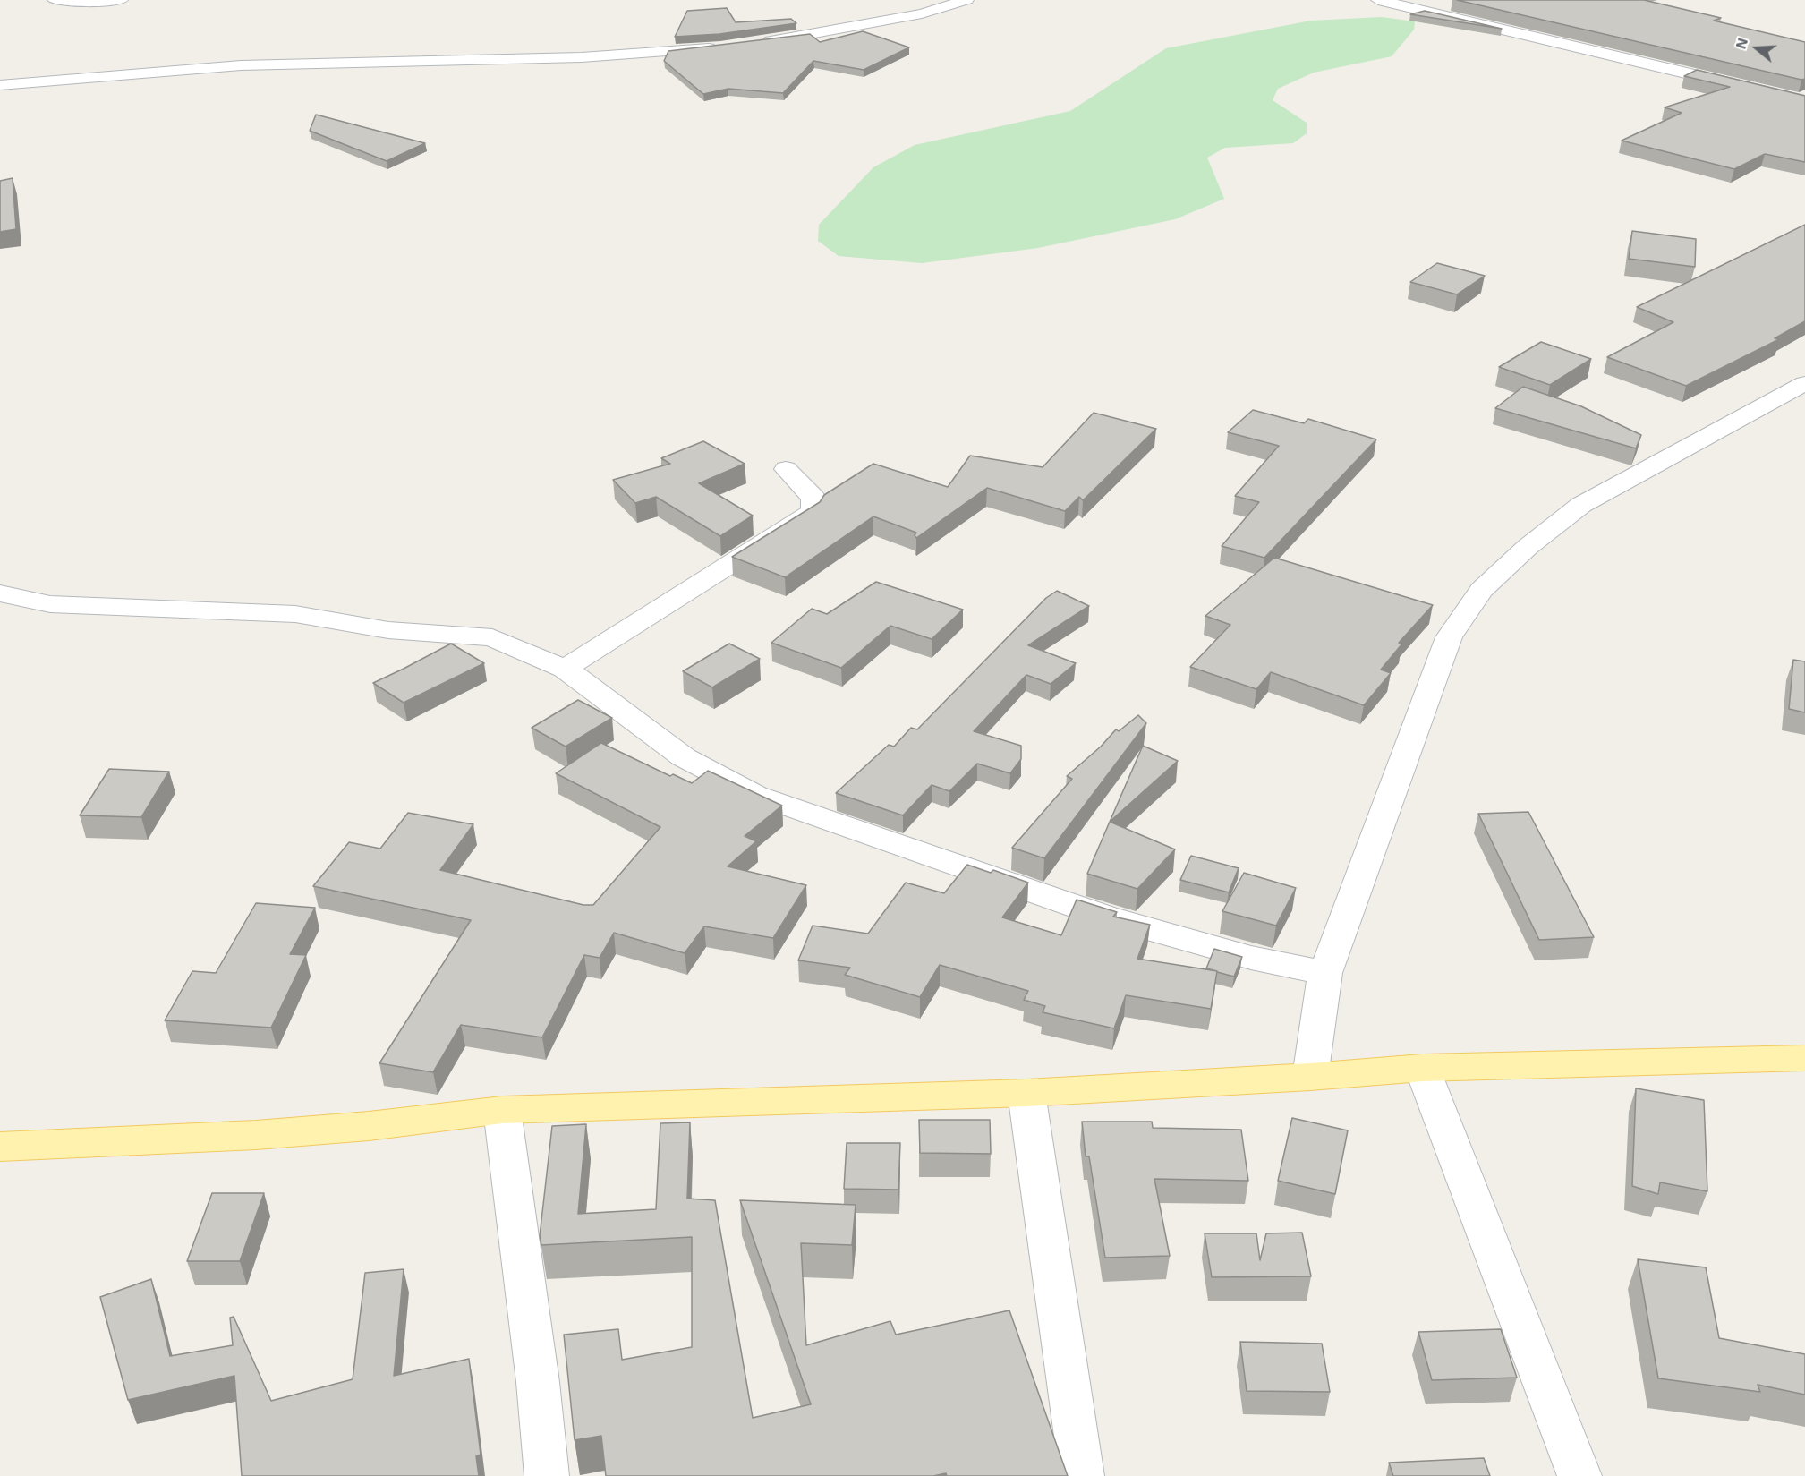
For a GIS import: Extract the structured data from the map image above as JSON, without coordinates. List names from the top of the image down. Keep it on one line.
{"north":"left"}
